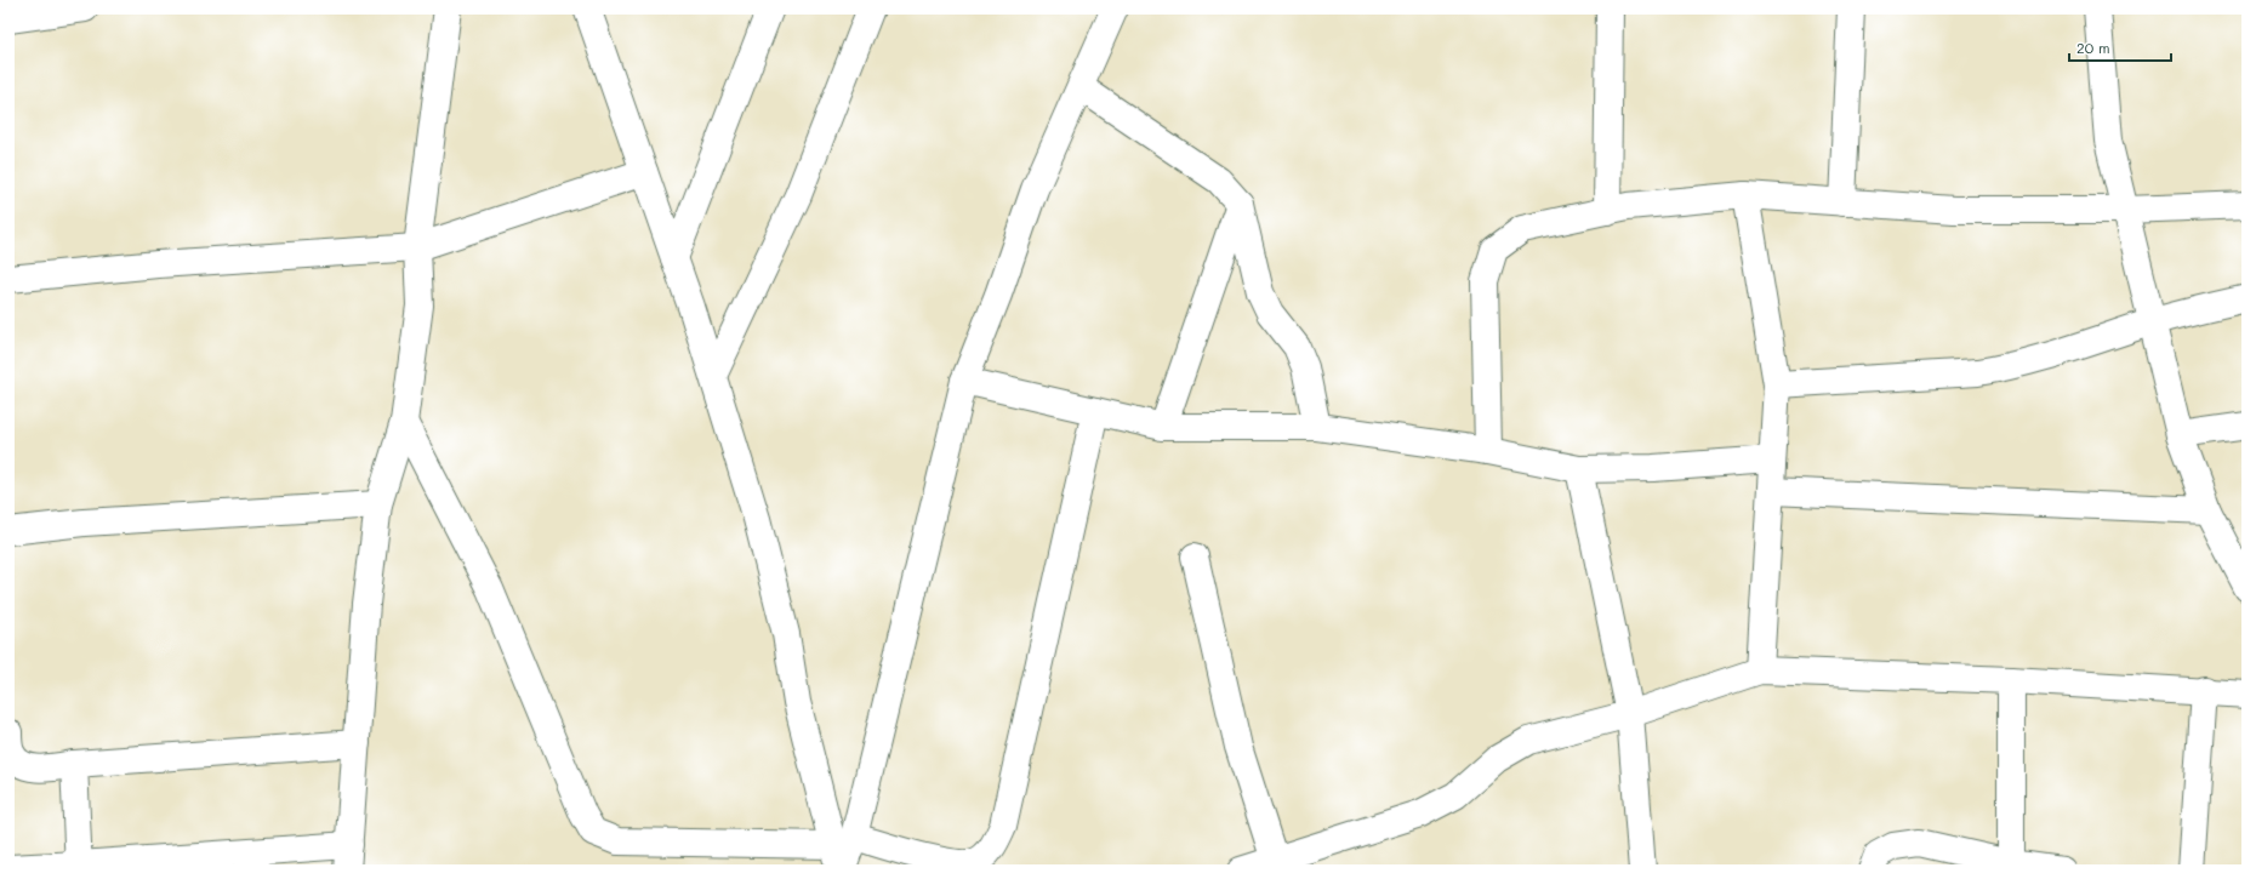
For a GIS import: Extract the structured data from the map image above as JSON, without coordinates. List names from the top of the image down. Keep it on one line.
{"scale_bar":"20 m"}
